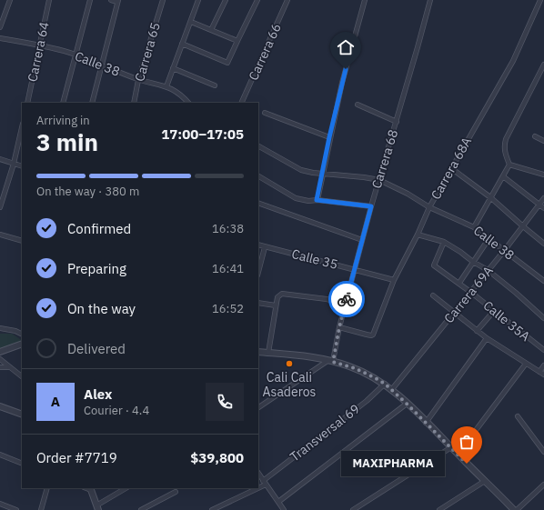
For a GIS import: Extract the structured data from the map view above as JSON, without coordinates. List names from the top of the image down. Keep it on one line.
{"streets":{"street":["Carrera 64","Carrera 65","Carrera 66","Calle 38","Carrera 68","Carrera 68A","Calle 35","Carrera 69A","Calle 35A","Transversal 69"]},"crossings":[["Carrera 64","Calle 38"],["Carrera 65","Calle 38"],["Calle 38","Carrera 68"],["Calle 38","Carrera 68A"],["Calle 38","Carrera 69A"],["Carrera 68","Carrera 68A"],["Carrera 68","Calle 35"],["Carrera 68A","Calle 35"],["Carrera 69A","Calle 35A"]],"places":["Cali Cali Asaderos","MAXIPHARMA"],"page":{"heading":["3 min","Arriving in","17:00–17:05"],"panel":["Alex","Courier · 4.4","Order #7719","$39,800"],"bar":"On the way · 380 m","list":[["Confirmed","16:38"],["Preparing","16:41"],["On the way","16:52"],"Delivered"],"round":"A","bubble":"MAXIPHARMA"}}
